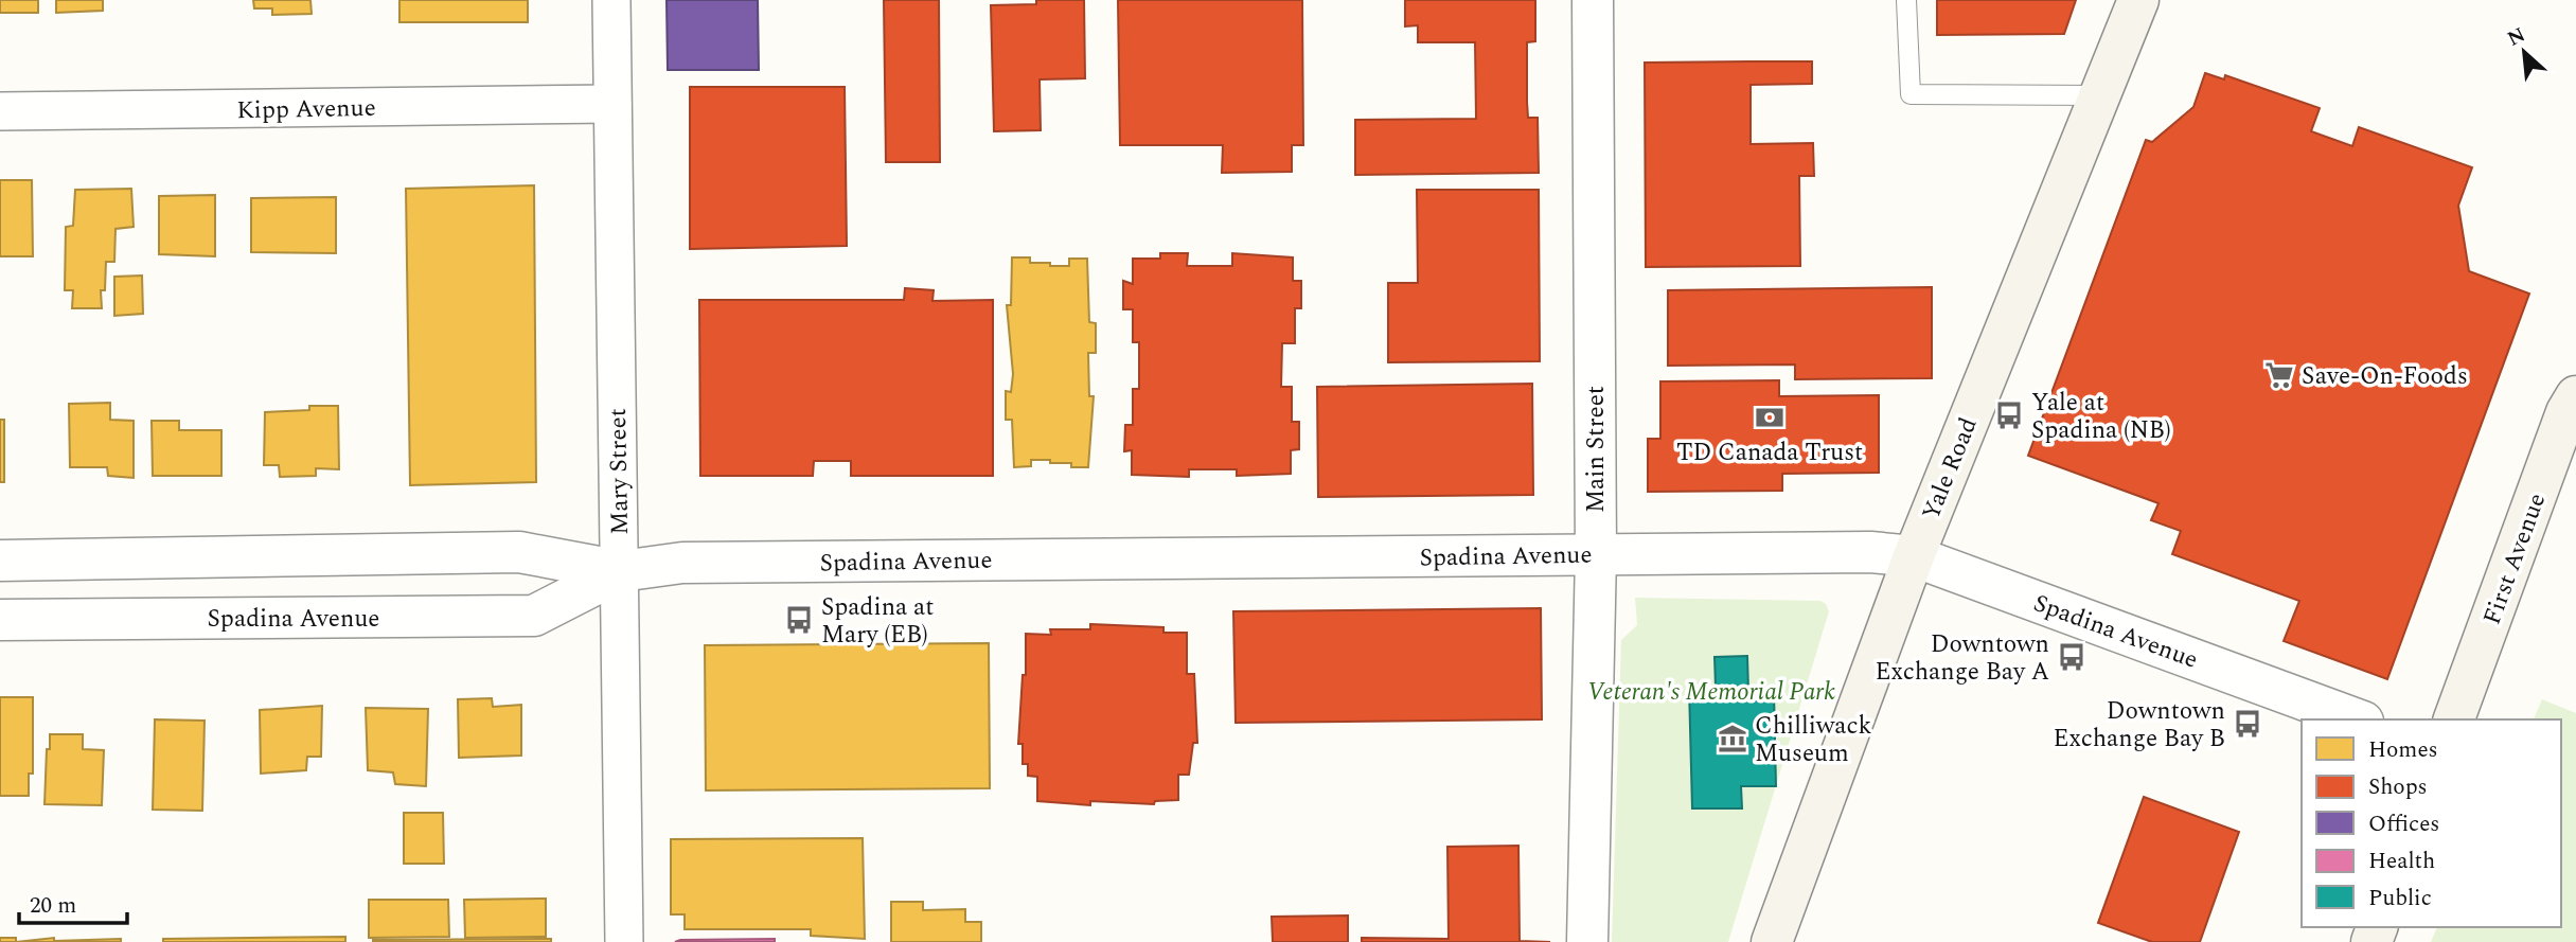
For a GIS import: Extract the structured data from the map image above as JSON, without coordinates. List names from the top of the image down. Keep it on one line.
{"streets":{"main road":["Yale Road","First Avenue"],"street":["Kipp Avenue","Main Street","Mary Street","Spadina Avenue"]},"crossings":[["Kipp Avenue","Mary Street"],["Main Street","Spadina Avenue"],["Yale Road","Spadina Avenue"],["Mary Street","Spadina Avenue"]],"parks":["Veteran's Memorial Park"],"places":{"supermarket":["Save-On-Foods"],"bus stop":["Yale at Spadina (NB)","Spadina at Mary (EB)","Downtown Exchange Bay A","Downtown Exchange Bay B"],"bank":["TD Canada Trust"],"museum":["Chilliwack Museum"]},"legend":["Homes","Shops","Offices","Health","Public"],"scale_bar":"20 m","north":"top left"}
